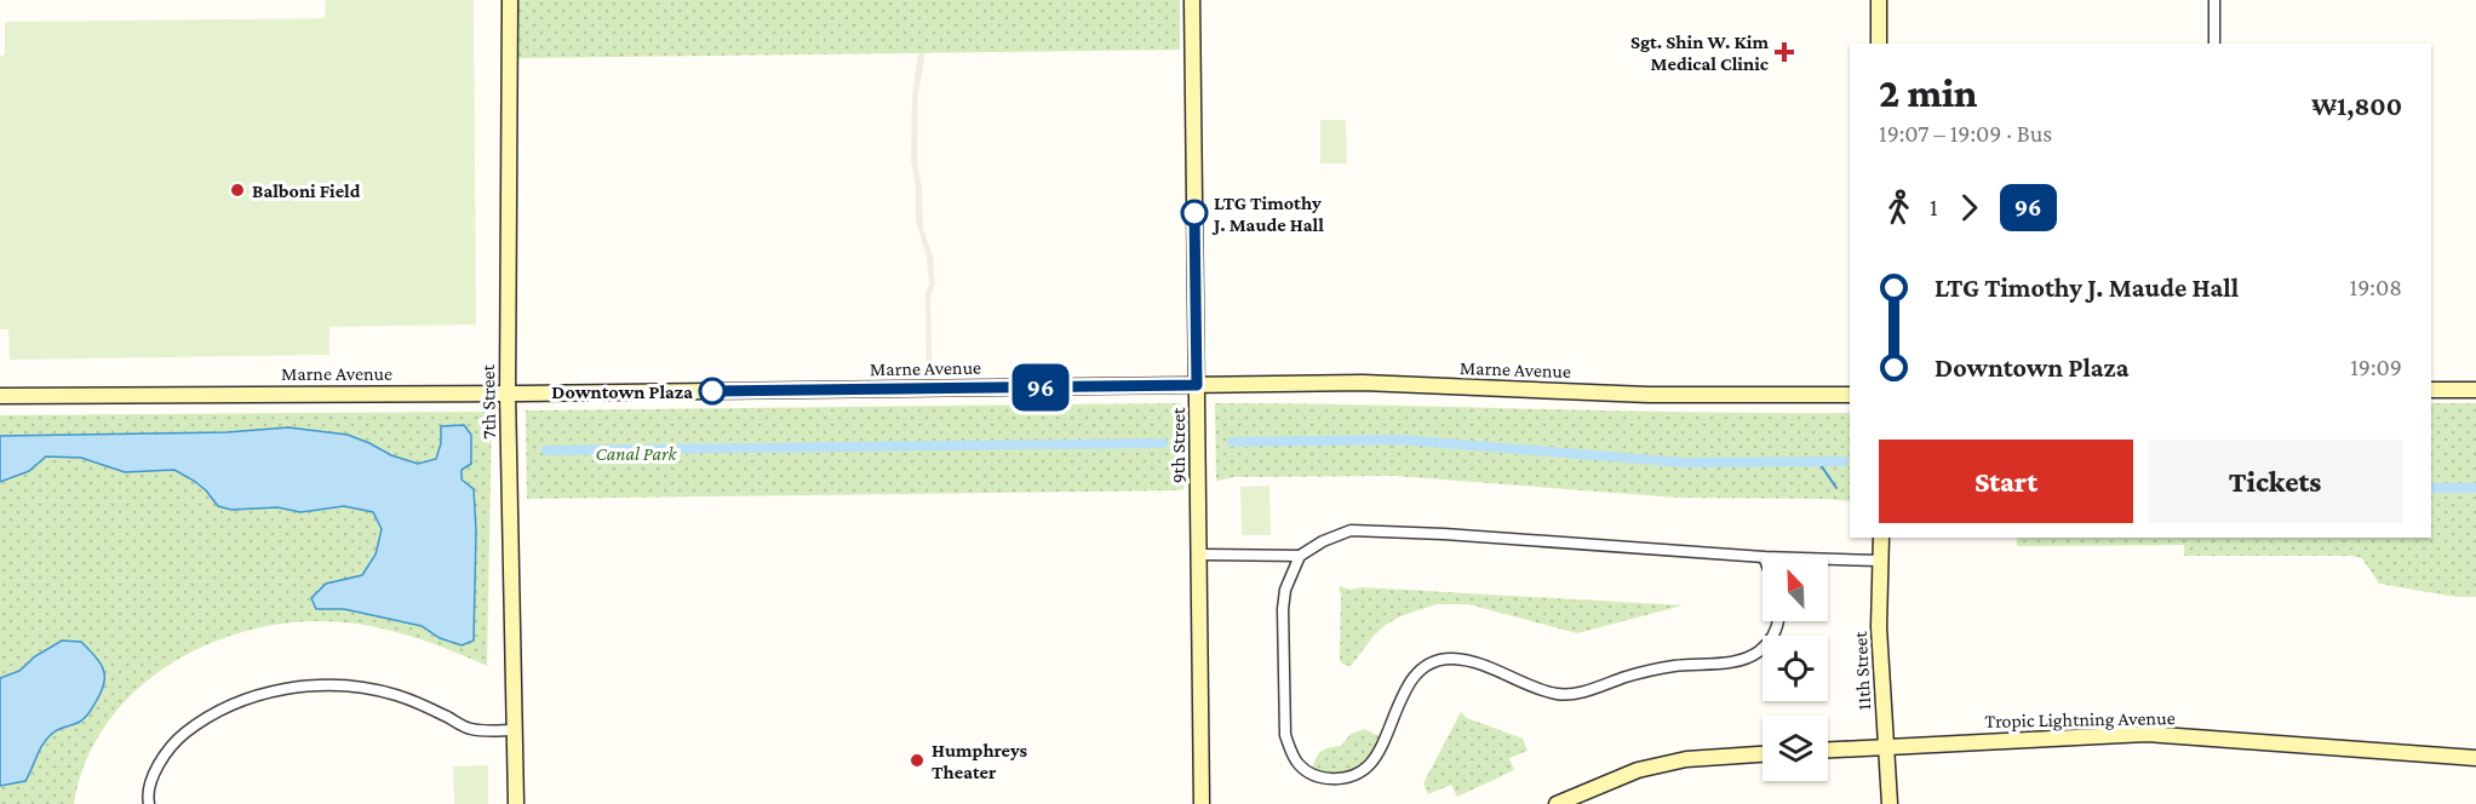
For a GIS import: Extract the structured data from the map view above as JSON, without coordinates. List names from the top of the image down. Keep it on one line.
{"streets":{"street":["Marne Avenue","7th Street","9th Street","11th Street","Tropic Lightning Avenue"]},"crossings":[["Marne Avenue","7th Street"],["Marne Avenue","9th Street"],["11th Street","Tropic Lightning Avenue"]],"parks":["Canal Park"],"places":{"health":["Sgt. Shin W. Kim Medical Clinic"],"other":["Balboni Field","LTG Timothy J. Maude Hall","Downtown Plaza","Humphreys Theater"]},"lines":["bus line 96"],"north":"top left","page":{"on_map":"96","heading":["2 min","19:07 – 19:09 · Bus","₩1,800"],"legs":["1","96"],"list":[{"name":"LTG Timothy J. Maude Hall","value":"19:08"},{"name":"Downtown Plaza","value":"19:09"}],"buttons":["Start","Tickets"]}}
